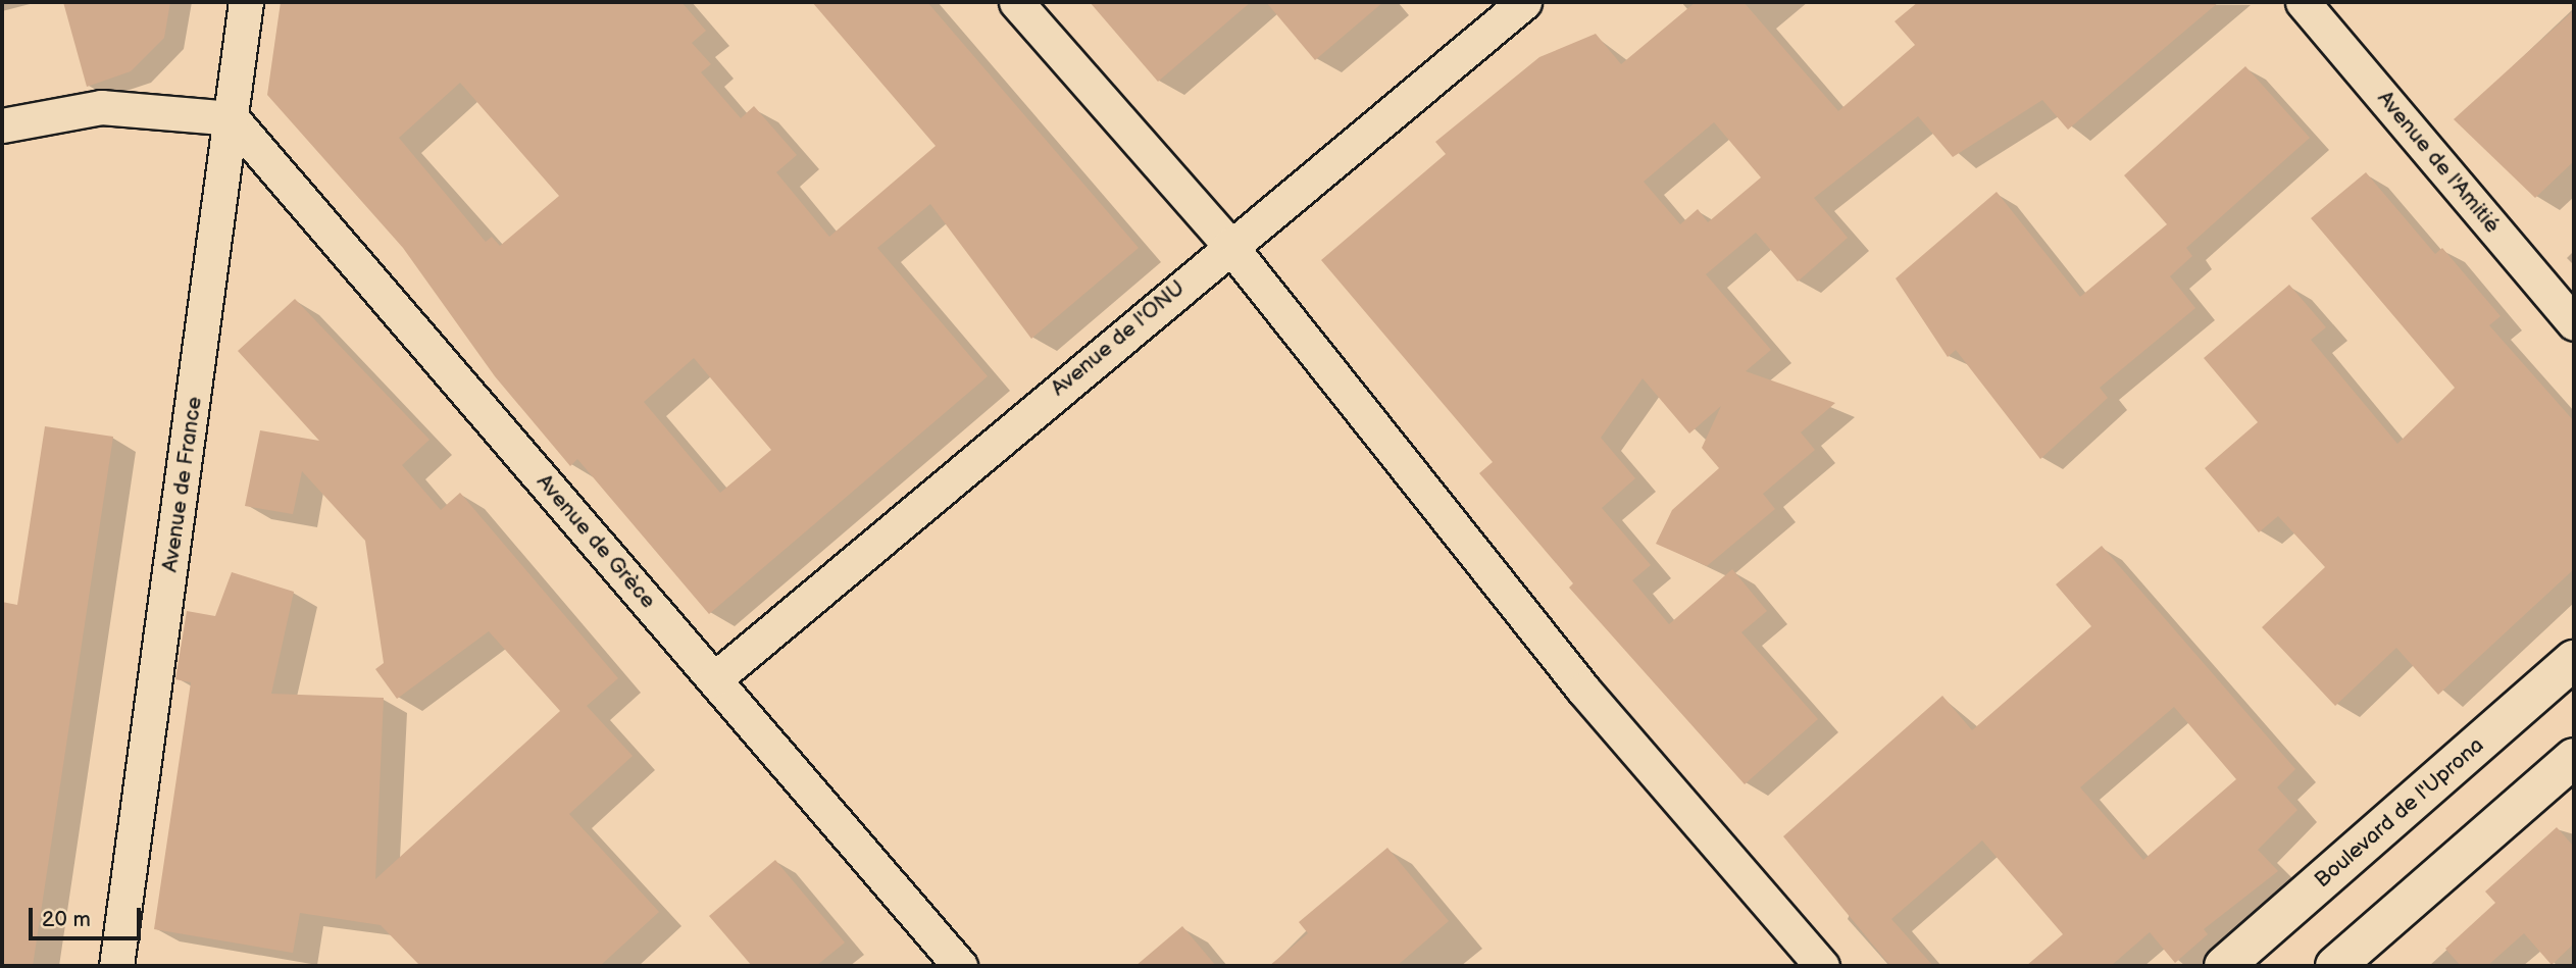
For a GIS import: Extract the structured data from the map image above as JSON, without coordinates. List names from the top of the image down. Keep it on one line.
{"streets":{"street":["Avenue de l'Amitié","Avenue de l'ONU","Avenue de France","Avenue de Grèce","Boulevard de l'Uprona"]},"crossings":[["Avenue de l'ONU","Avenue de Grèce"],["Avenue de France","Avenue de Grèce"]],"scale_bar":"20 m"}
